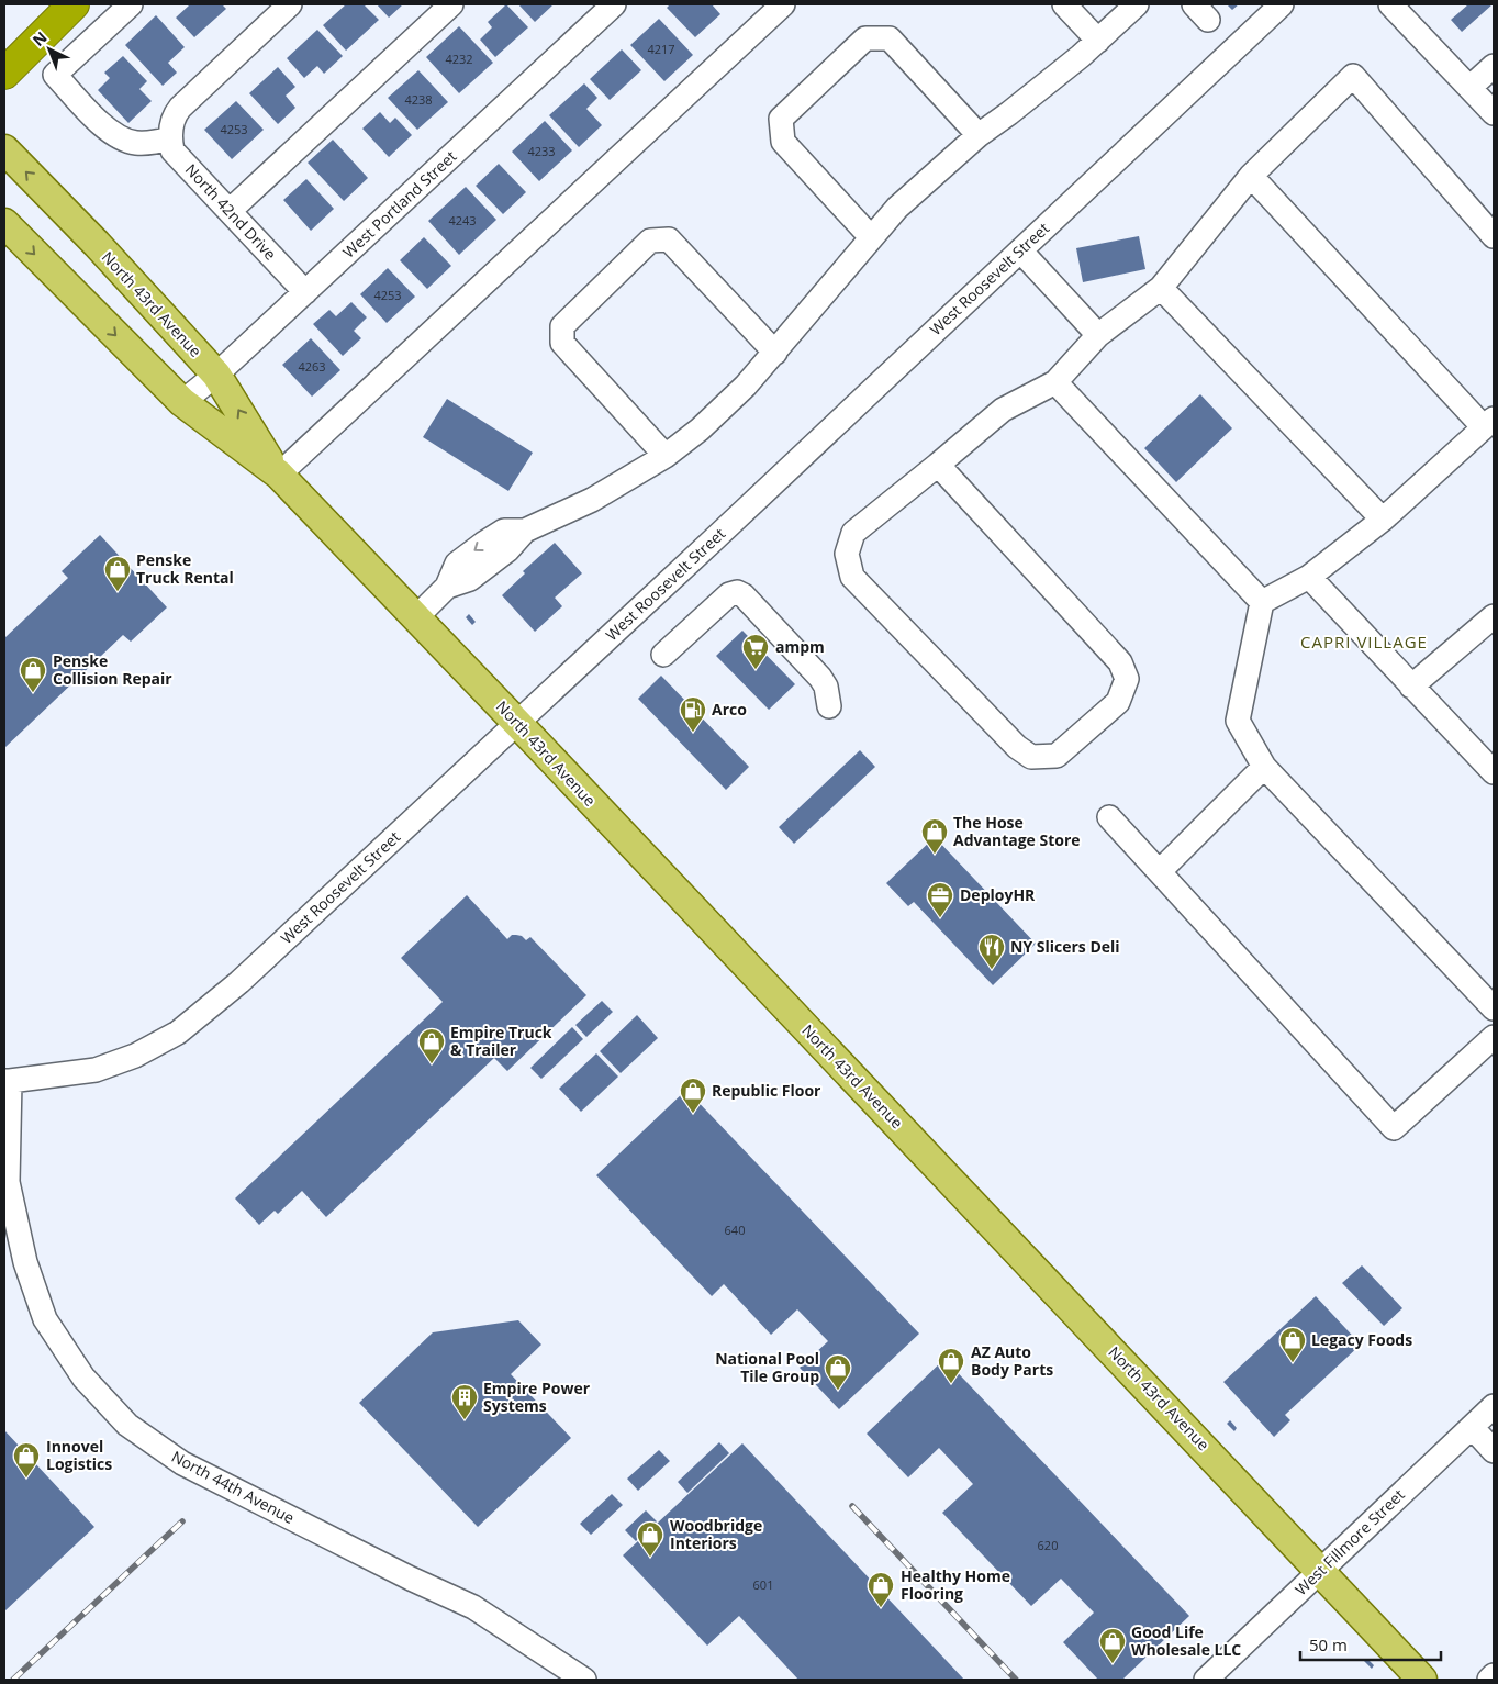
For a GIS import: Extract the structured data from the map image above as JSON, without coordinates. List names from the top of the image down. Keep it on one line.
{"streets":{"main road":["North 43rd Avenue"],"street":["West Portland Street","North 42nd Drive","West Roosevelt Street","North 44th Avenue","West Fillmore Street"]},"crossings":[["West Portland Street","North 42nd Drive"],["West Portland Street","North 43rd Avenue"],["West Roosevelt Street","North 43rd Avenue"],["West Roosevelt Street","North 44th Avenue"],["North 43rd Avenue","West Fillmore Street"]],"districts":["CAPRI VILLAGE"],"places":{"shop":["Penske Truck Rental","Penske Collision Repair","The Hose Advantage Store","Empire Truck & Trailer","Republic Floor","Legacy Foods","AZ Auto Body Parts","National Pool Tile Group","Innovel Logistics","Woodbridge Interiors","Healthy Home Flooring","Good Life Wholesale LLC"],"supermarket":["ampm"],"fuel station":["Arco"],"office":["DeployHR"],"restaurant":["NY Slicers Deli"],"building":["Empire Power Systems"]},"house_numbers":["4217","4232","4238","4253","4233","4243","4253","4263","640","620","601"],"scale_bar":"50 m","north":"top left"}
